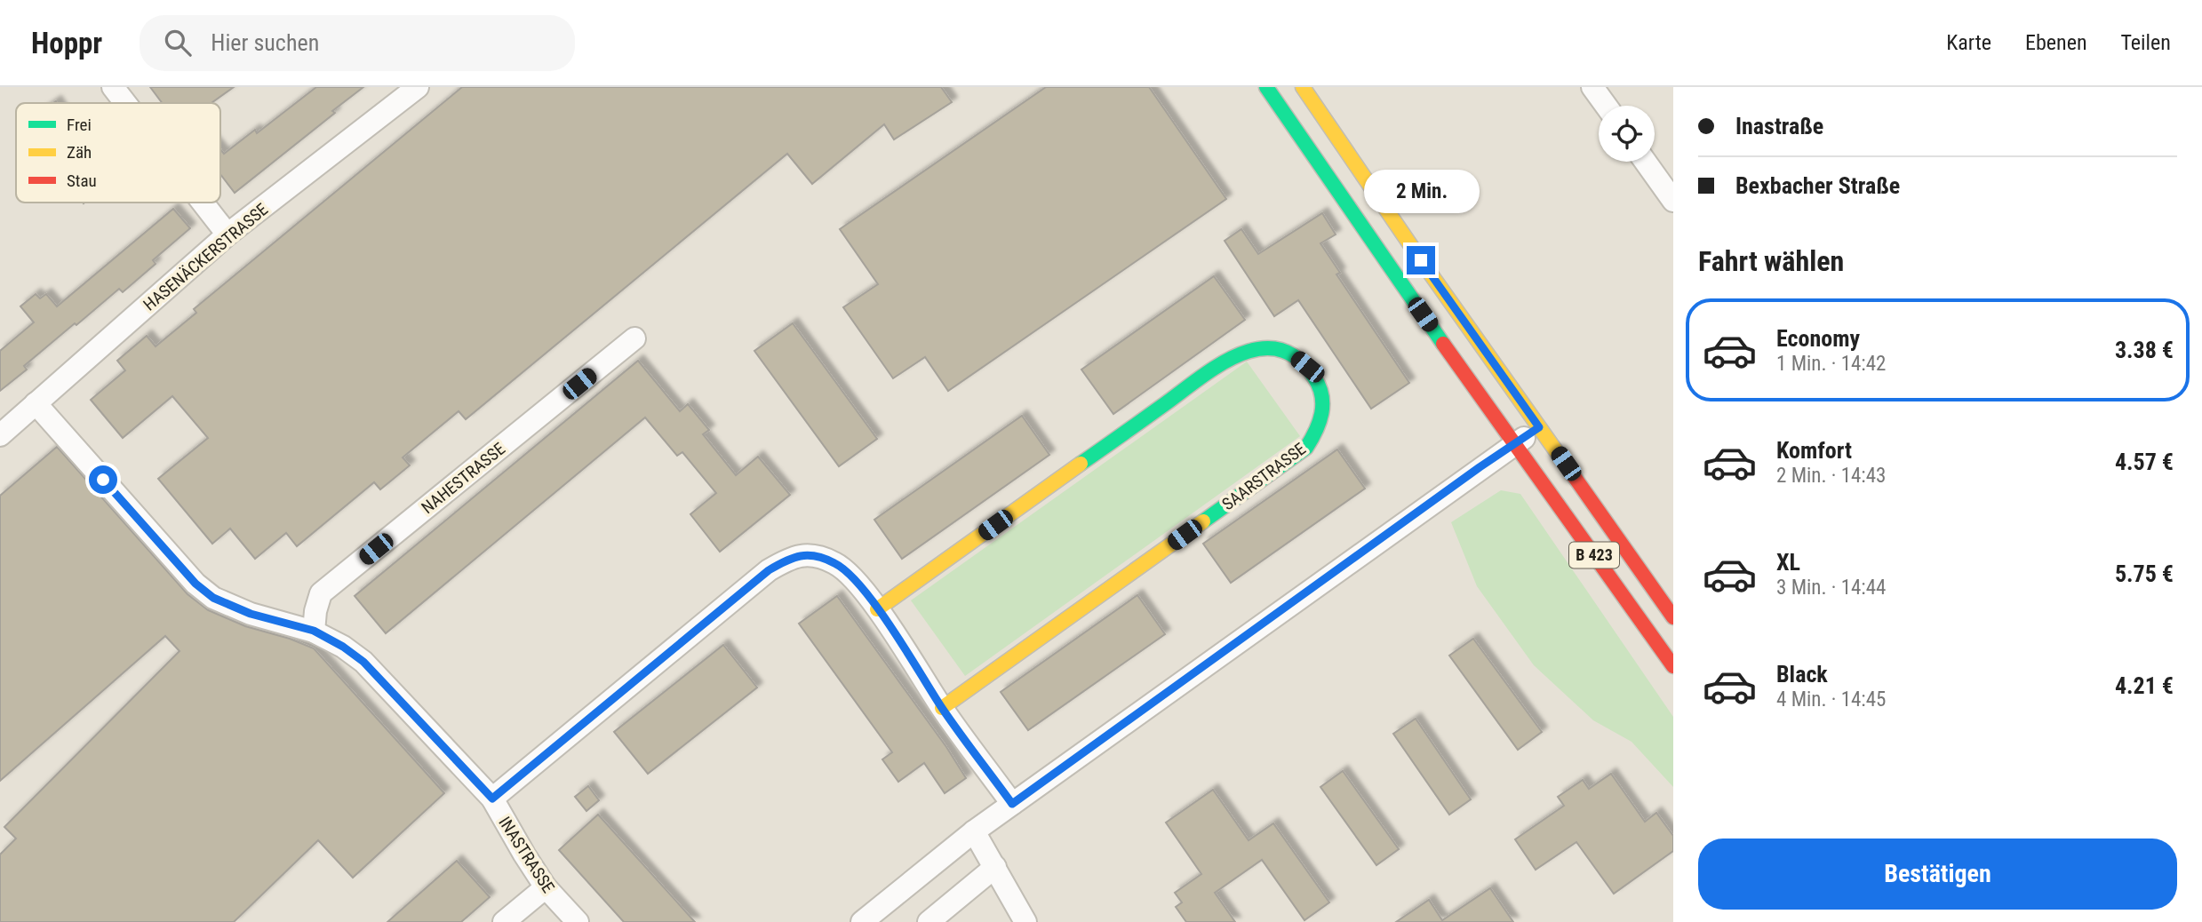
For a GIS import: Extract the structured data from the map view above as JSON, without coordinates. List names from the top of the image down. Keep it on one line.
{"streets":{"main road":["SAARSTRASSE","B 423"],"street":["HASENÄCKERSTRASSE","NAHESTRASSE","INASTRASSE"]},"crossings":[["HASENÄCKERSTRASSE","INASTRASSE"],["NAHESTRASSE","INASTRASSE"]],"legend":["Frei","Zäh","Stau"],"page":{"header":"Hoppr","search":"Hier suchen","nav":["Karte","Ebenen","Teilen"],"banner":["Inastraße","Bexbacher Straße"],"bubble":"2 Min.","heading":"Fahrt wählen","list":[{"name":"Economy","note":"1 Min. · 14:42","value":"3.38 €"},{"name":"Komfort","note":"2 Min. · 14:43","value":"4.57 €"},{"name":"XL","note":"3 Min. · 14:44","value":"5.75 €"},{"name":"Black","note":"4 Min. · 14:45","value":"4.21 €"}],"buttons":"Bestätigen"}}
